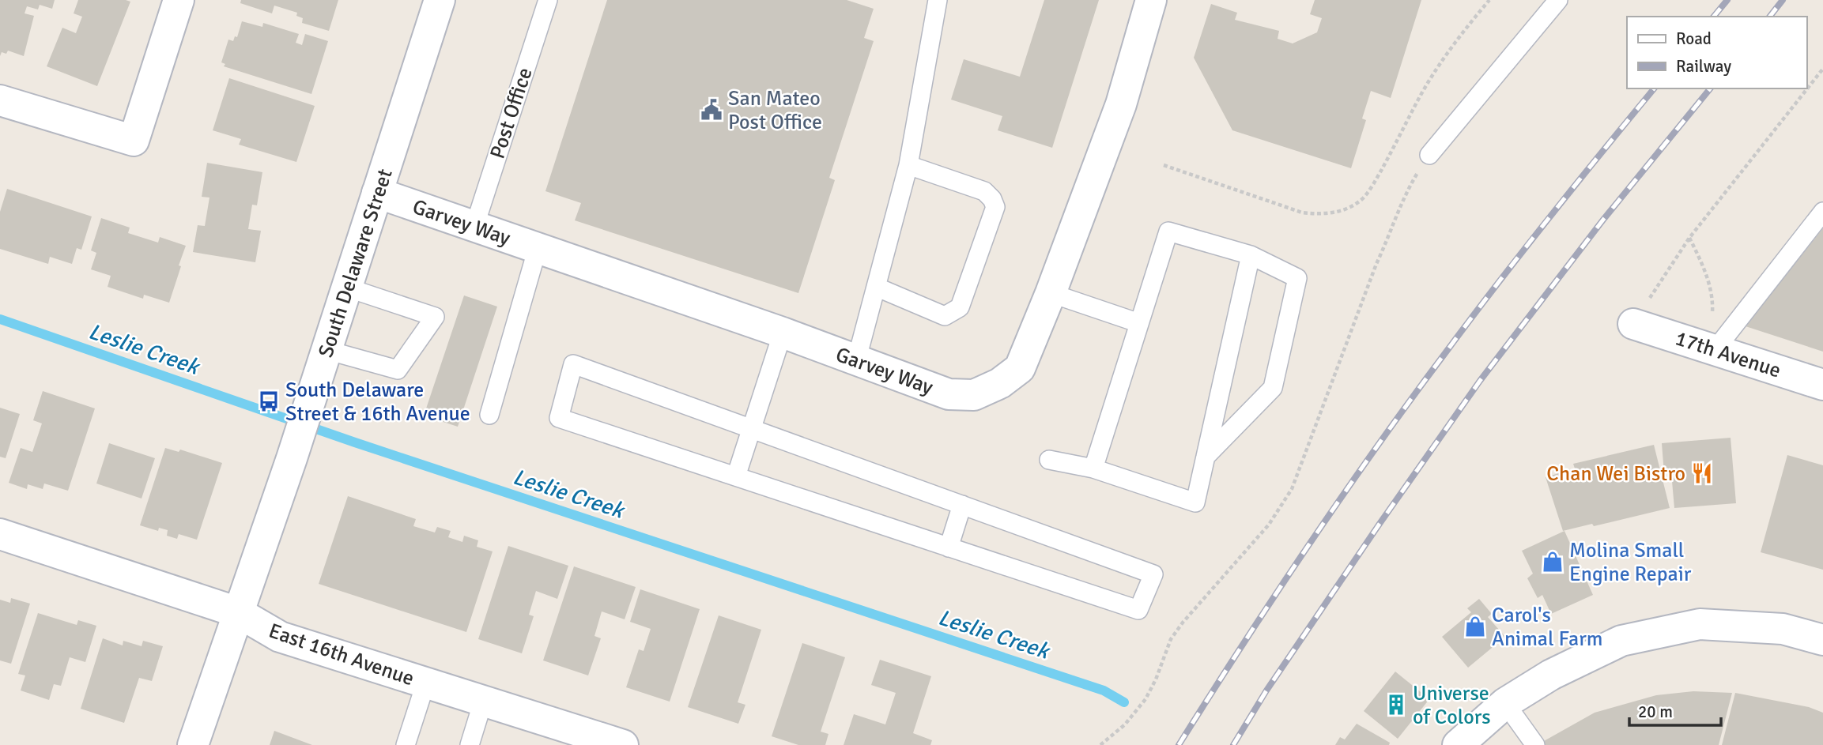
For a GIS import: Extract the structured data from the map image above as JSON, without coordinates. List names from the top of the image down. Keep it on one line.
{"streets":{"street":["Garvey Way","South Delaware Street","17th Avenue","East 16th Avenue"],"lane":["Post Office"]},"crossings":[["Post Office","Garvey Way"],["Garvey Way","South Delaware Street"],["South Delaware Street","East 16th Avenue"]],"water":["Leslie Creek"],"places":{"public building":["San Mateo Post Office"],"bus stop":["South Delaware Street & 16th Avenue"],"restaurant":["Chan Wei Bistro"],"shop":["Molina Small Engine Repair","Carol's Animal Farm"],"building":["Universe of Colors"]},"legend":["Road","Railway"],"scale_bar":"20 m"}
